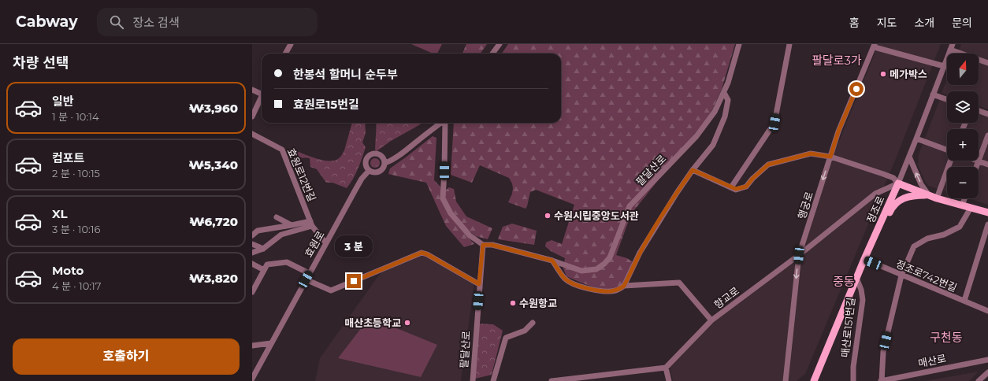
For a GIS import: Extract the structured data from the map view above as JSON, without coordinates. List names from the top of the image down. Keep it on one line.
{"streets":{"main road":["정조로"],"street":["팔달산로","효원로12번길","행궁로","효원로","정조로742번길","향교로","매산로151번길","매산로"]},"crossings":[["효원로12번길","효원로"],["행궁로","향교로"],["정조로","정조로742번길"],["정조로","향교로"],["정조로","매산로151번길"]],"one_way":["행궁로"],"districts":["팔달로3가","중동","구천동"],"places":["메가박스","수원시립중앙도서관","수원항교","매산초등학교"],"north":"top","page":{"header":"Cabway","search":"장소 검색","nav":["홈","지도","소개","문의"],"heading":"차량 선택","map_buttons":["+","−"],"banner":["한봉석 할머니 순두부","효원로15번길"],"list":[{"name":"일반","note":"1 분 · 10:14","value":"₩3,960"},{"name":"컴포트","note":"2 분 · 10:15","value":"₩5,340"},{"name":"XL","note":"3 분 · 10:16","value":"₩6,720"},{"name":"Moto","note":"4 분 · 10:17","value":"₩3,820"}],"bubble":"3 분","buttons":"호출하기"}}
